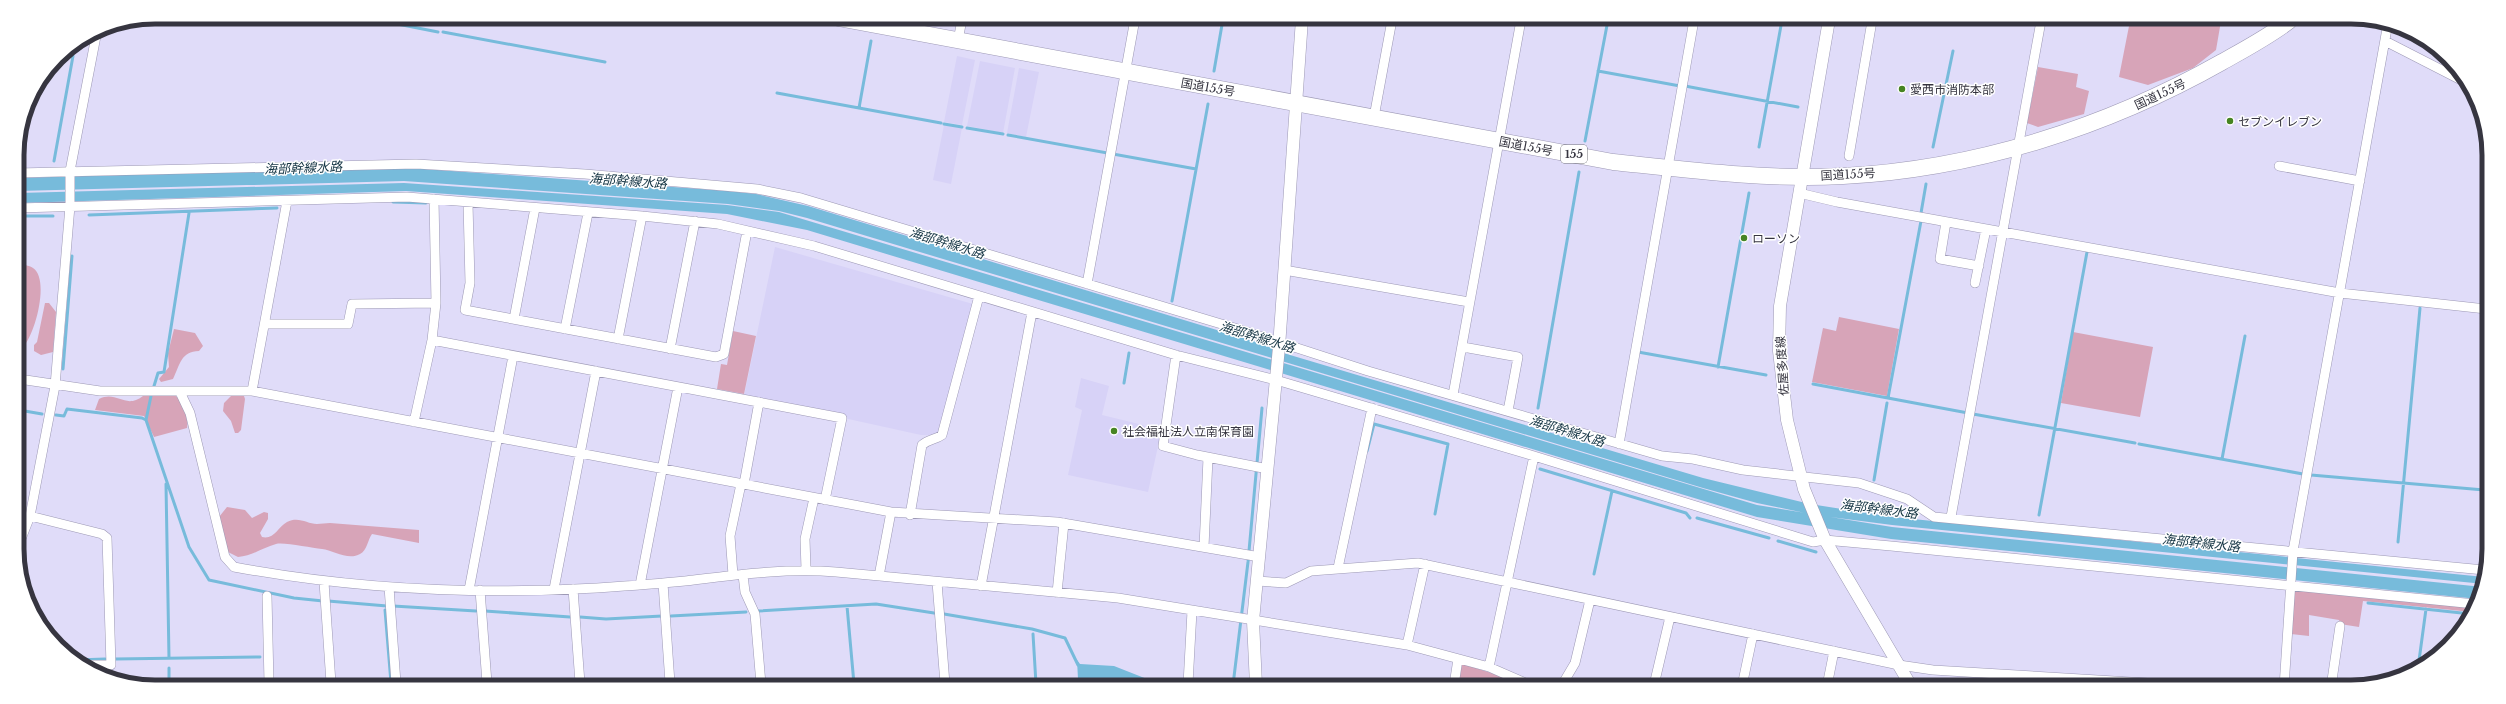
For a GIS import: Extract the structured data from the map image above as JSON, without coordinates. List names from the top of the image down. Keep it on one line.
{"streets":{"highway":["国道155号","155"],"main road":["佐屋多度線"]},"crossings":[["国道155号","佐屋多度線"]],"water":["海部幹線水路"],"places":["愛西市消防本部","セブンイレブン","ローソン","社会福祉法人立南保育園"]}
